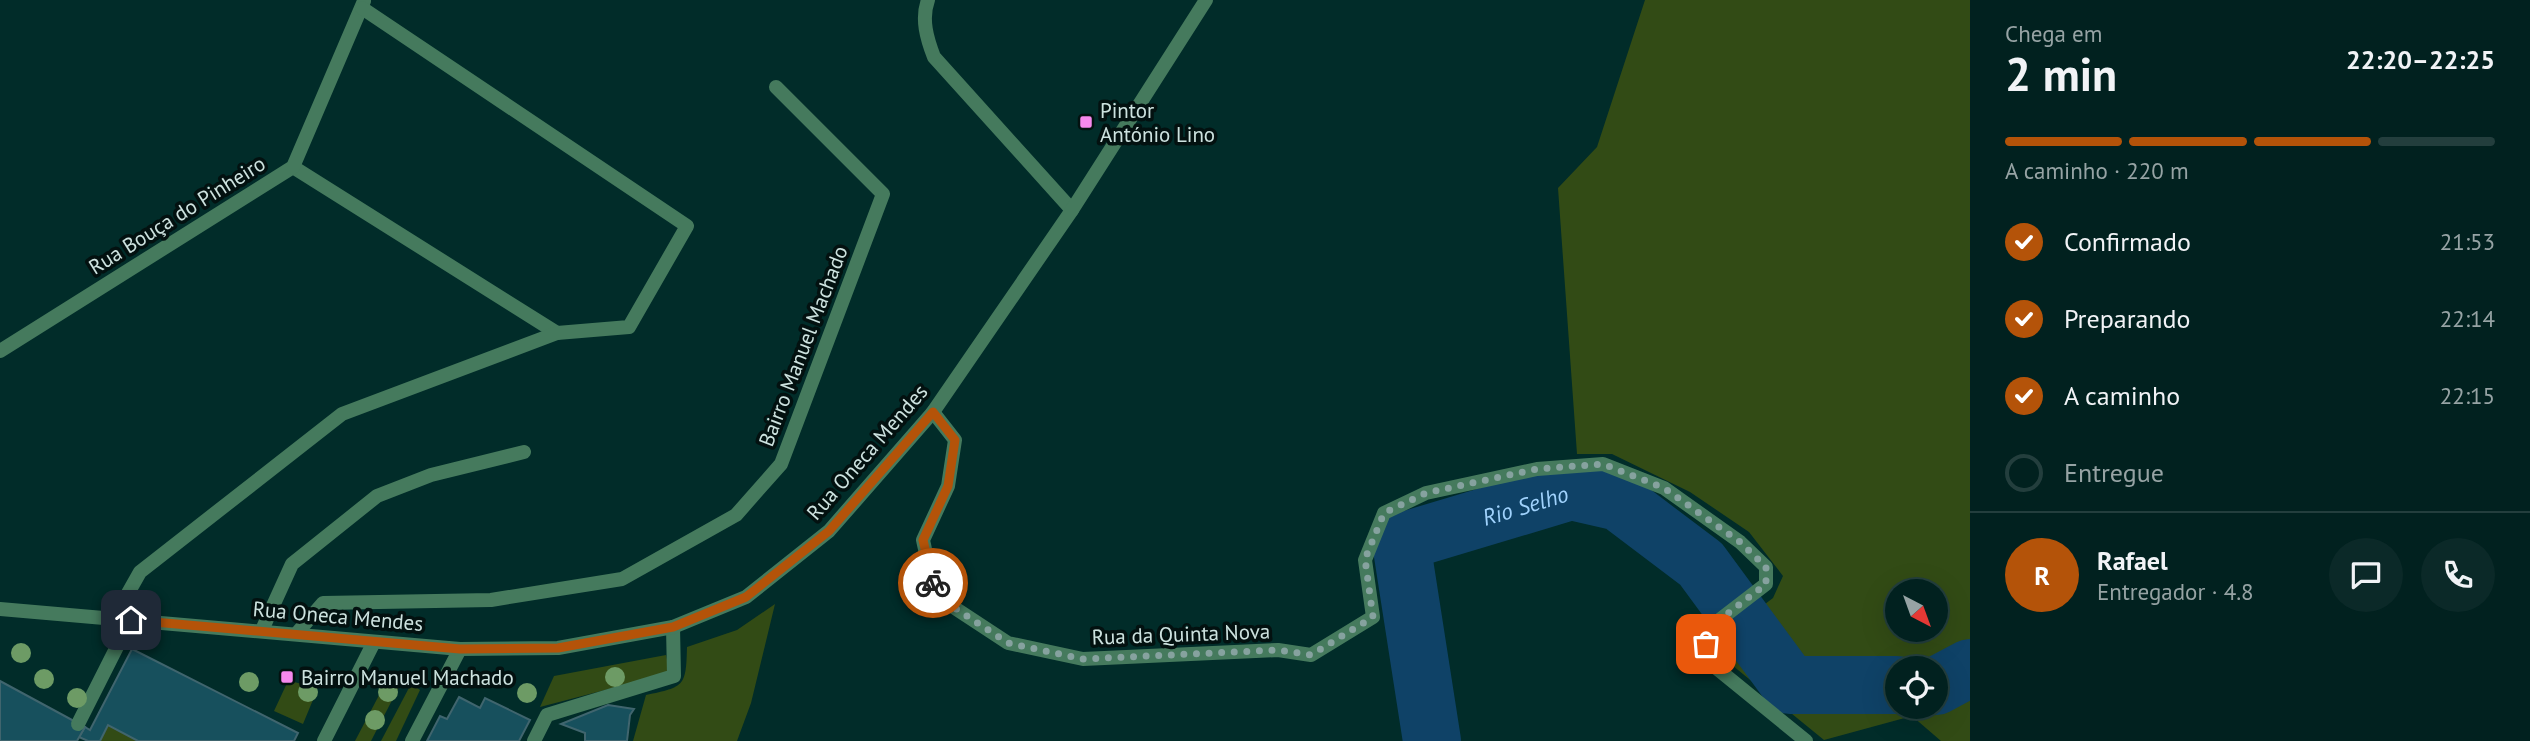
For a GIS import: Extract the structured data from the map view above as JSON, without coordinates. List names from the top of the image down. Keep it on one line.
{"streets":{"street":["Rua Bouça do Pinheiro","Bairro Manuel Machado","Rua Oneca Mendes","Rua da Quinta Nova"]},"crossings":[["Bairro Manuel Machado","Rua Oneca Mendes"],["Rua Oneca Mendes","Rua da Quinta Nova"]],"water":["Rio Selho"],"places":{"transit":["Pintor António Lino","Bairro Manuel Machado"]},"north":"bottom right","page":{"heading":["2 min","Chega em","22:20–22:25"],"panel":["Rafael","Entregador · 4.8"],"bar":"A caminho · 220 m","list":[["Confirmado","21:53"],["Preparando","22:14"],["A caminho","22:15"],"Entregue"],"round":"R"}}
